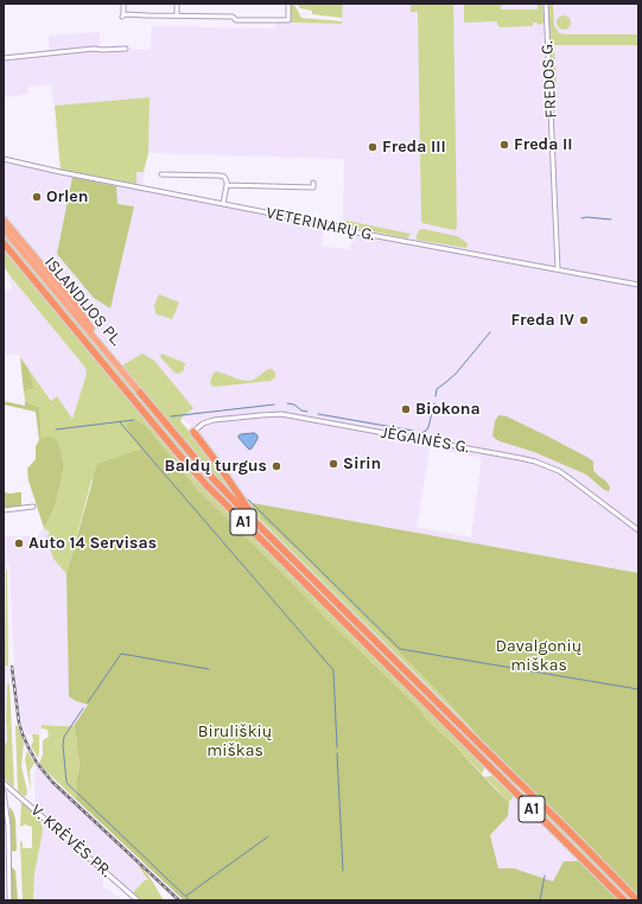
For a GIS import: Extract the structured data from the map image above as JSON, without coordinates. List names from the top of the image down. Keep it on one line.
{"streets":{"highway":["ISLANDIJOS PL.","A1"],"street":["FREDOS G.","VETERINARŲ G.","JĖGAINĖS G.","V. KRĖVĖS PR."]},"crossings":[["FREDOS G.","VETERINARŲ G."],["ISLANDIJOS PL.","A1"]],"parks":["Davalgonių miškas","Biruliškių miškas"],"places":["Freda II","Freda III","Orlen","Freda IV","Biokona","Sirin","Baldų turgus","Auto 14 Servisas"]}
